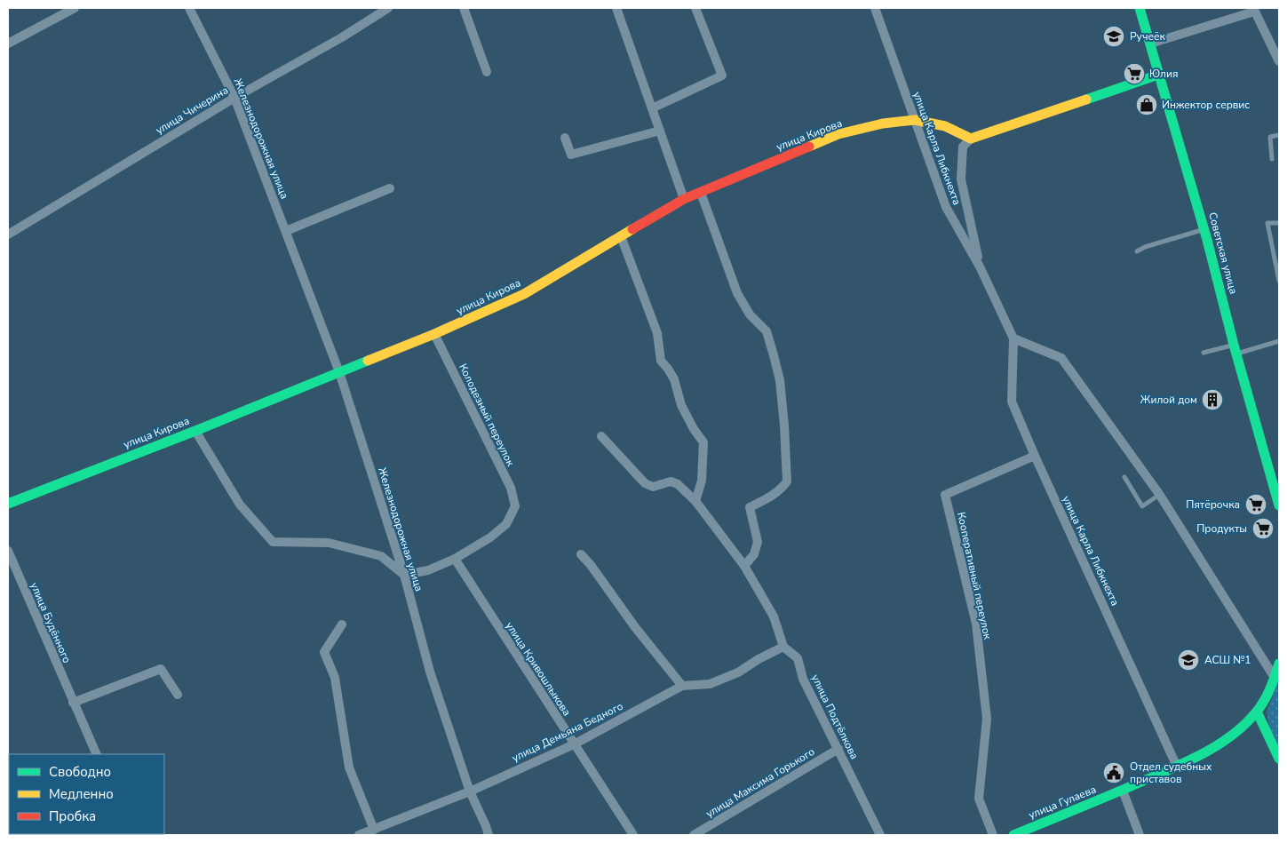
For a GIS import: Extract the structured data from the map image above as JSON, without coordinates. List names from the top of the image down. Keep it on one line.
{"streets":{"street":["улица Чичерина","улица Кирова","Железнодорожная улица","улица Карла Либкнехта","Советская улица","Колодезный переулок","Кооперативный переулок","улица Будённого","улица Кривошлыкова","улица Подтёлкова","улица Демьяна Бедного","улица Максима Горького","улица Гулаева"]},"crossings":[["улица Чичерина","Железнодорожная улица"],["улица Кирова","Железнодорожная улица"],["улица Кирова","улица Карла Либкнехта"],["улица Кирова","Колодезный переулок"],["Железнодорожная улица","улица Демьяна Бедного"],["улица Карла Либкнехта","Кооперативный переулок"],["улица Карла Либкнехта","улица Гулаева"],["Колодезный переулок","улица Кривошлыкова"],["улица Кривошлыкова","улица Демьяна Бедного"],["улица Подтёлкова","улица Демьяна Бедного"],["улица Подтёлкова","улица Максима Горького"]],"places":{"school or university":["Ручеёк","АСШ №1"],"supermarket":["Юлия","Пятёрочка","Продукты"],"shop":["Инжектор сервис"],"building":["Жилой дом"],"public building":["Отдел судебных приставов"]},"legend":["Свободно","Медленно","Пробка"]}
